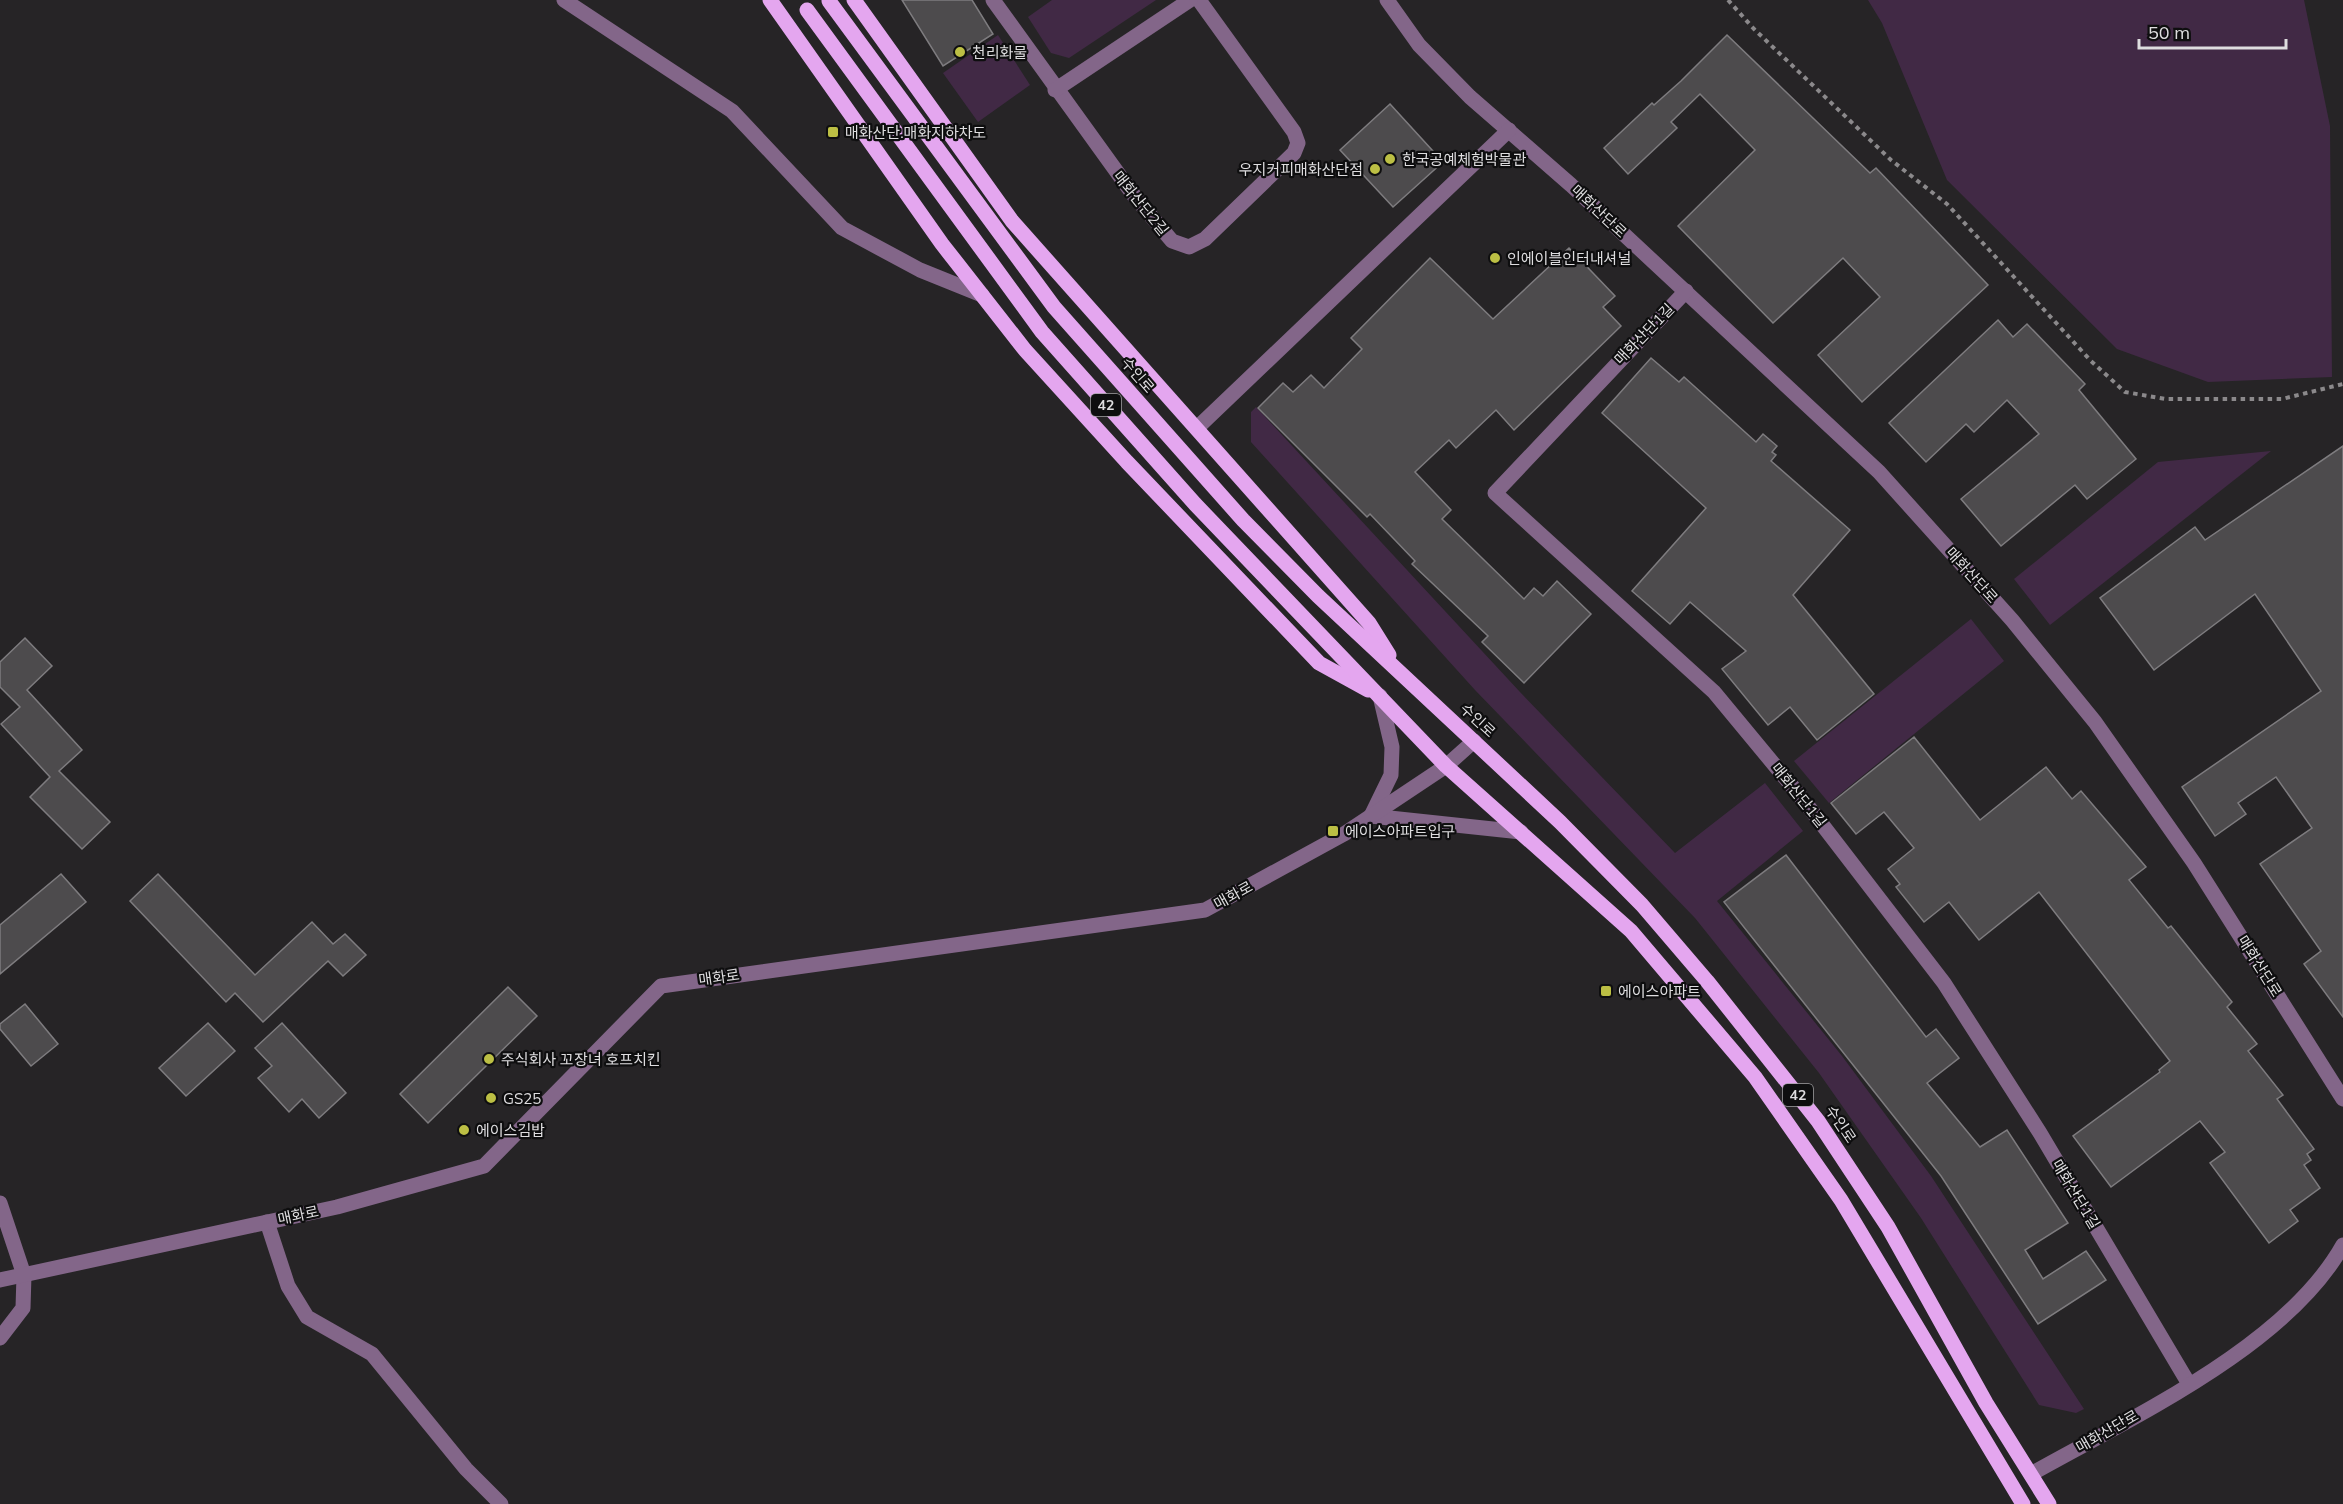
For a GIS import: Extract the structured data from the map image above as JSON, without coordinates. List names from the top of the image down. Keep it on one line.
{"streets":{"main road":["수인로","42"],"street":["매화산단2길","매화산단로","매화산단1길","매화로"]},"crossings":[["매화산단로","매화산단1길"],["매화산단로","수인로"],["수인로","매화로"],["42","매화로"]],"places":{"other":["천리화물","한국공예체험박물관","우지커피매화산단점","인에이블인터내셔널","주식회사 꼬장녀 호프치킨","GS25","에이스김밥"],"transit":["매화산단.매화지하차도","에이스아파트입구","에이스아파트"]},"scale_bar":"50 m"}
